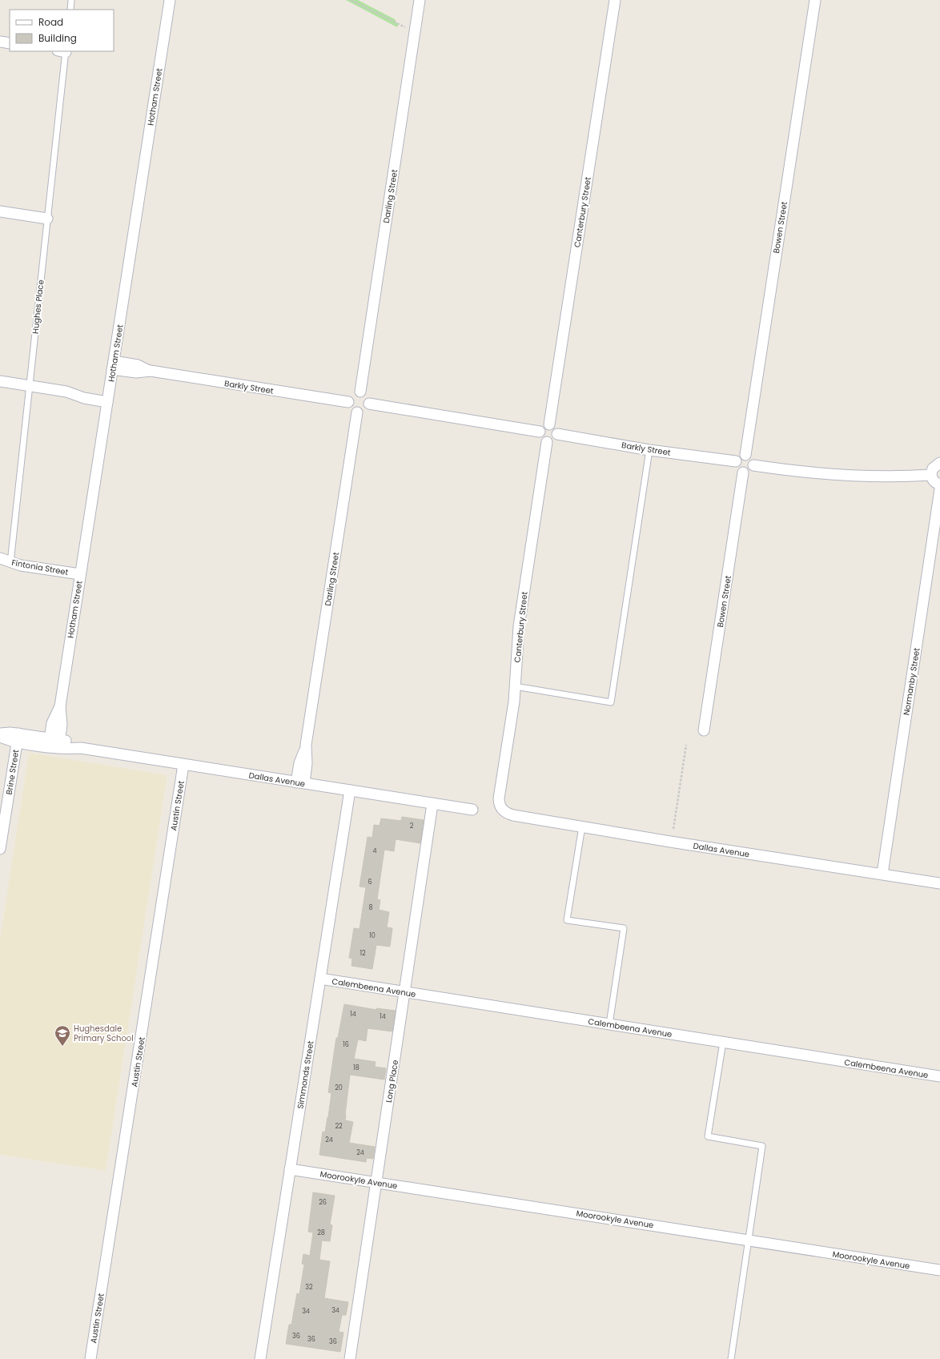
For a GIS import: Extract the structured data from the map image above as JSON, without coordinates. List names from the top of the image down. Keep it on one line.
{"streets":{"street":["Hotham Street","Darling Street","Canterbury Street","Bowen Street","Barkly Street","Fintonia Street","Normanby Street","Brine Street","Dallas Avenue","Austin Street","Calembeena Avenue","Simmonds Street","Long Place","Moorookyle Avenue"],"lane":["Hughes Place"]},"crossings":[["Hotham Street","Barkly Street"],["Hotham Street","Fintonia Street"],["Hotham Street","Dallas Avenue"],["Darling Street","Barkly Street"],["Darling Street","Dallas Avenue"],["Canterbury Street","Barkly Street"],["Canterbury Street","Dallas Avenue"],["Bowen Street","Barkly Street"],["Hughes Place","Fintonia Street"],["Normanby Street","Dallas Avenue"],["Brine Street","Dallas Avenue"],["Dallas Avenue","Austin Street"],["Dallas Avenue","Simmonds Street"],["Dallas Avenue","Long Place"],["Calembeena Avenue","Simmonds Street"],["Calembeena Avenue","Long Place"],["Simmonds Street","Moorookyle Avenue"],["Long Place","Moorookyle Avenue"]],"places":{"school or university":["Hughesdale Primary School"]},"house_numbers":["2","4","6","8","10","12","14","14","16","18","20","22","24","24","26","28","32","34","34","36","36","36"],"legend":["Road","Building"]}
